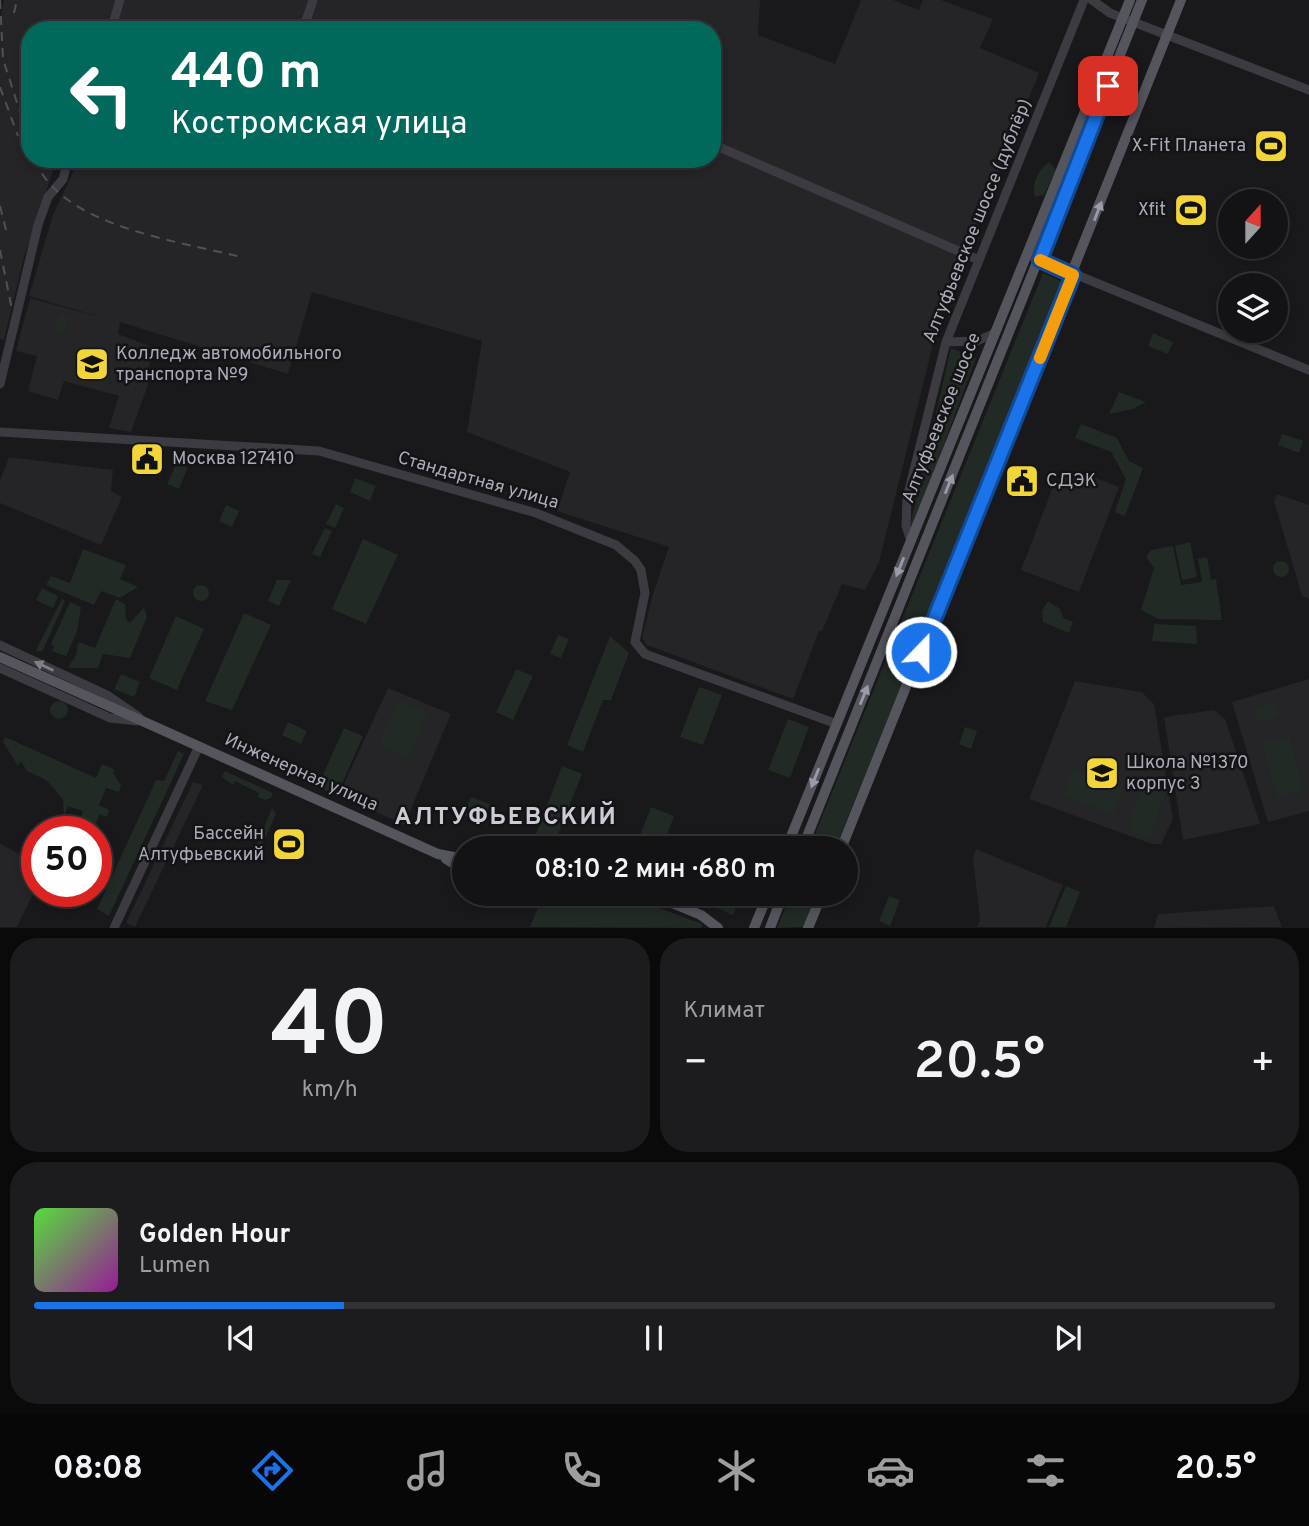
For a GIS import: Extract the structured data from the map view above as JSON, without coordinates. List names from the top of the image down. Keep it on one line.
{"streets":{"main road":["Алтуфьевское шоссе","Инженерная улица"],"street":["Алтуфьевское шоссе (дублёр)","Стандартная улица"]},"crossings":[["Алтуфьевское шоссе (дублёр)","Алтуфьевское шоссе"],["Алтуфьевское шоссе","Стандартная улица"]],"districts":["АЛТУФЬЕВСКИЙ"],"places":{"sports":["X-Fit Планета","Xfit","Бассейн Алтуфьевский"],"school or university":["Колледж автомобильного транспорта №9","Школа №1370 корпус 3"],"public building":["Москва 127410","СДЭК"]},"north":"top","page":{"turn":["440 m","Костромская улица"],"limit":"50","trip":"08:10 · 2 мин · 680 m","tile":[["40","km/h"],"Климат"],"heat":["−","20.5°","+"],"song":["Golden Hour","Lumen"],"tabs":["08:08","20.5°"]}}
